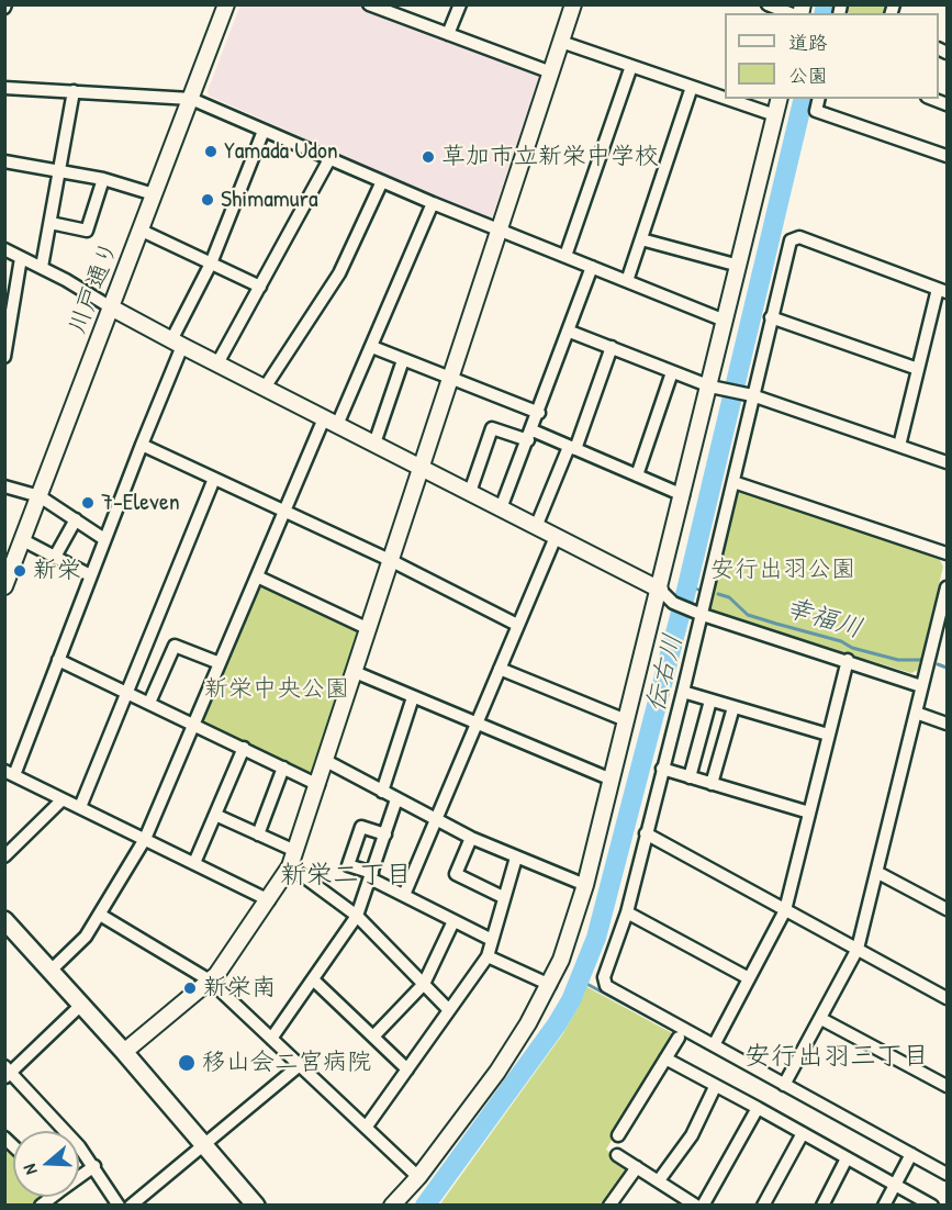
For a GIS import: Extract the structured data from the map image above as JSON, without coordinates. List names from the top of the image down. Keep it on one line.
{"streets":{"street":["川戸通り"]},"districts":["新栄二丁目","安行出羽三丁目"],"water":["幸福川","伝右川"],"parks":["安行出羽公園","新栄中央公園"],"places":["Yamada Udon","草加市立新栄中学校","Shimamura","7-Eleven","新栄","新栄南","移山会二宮病院"],"legend":["道路","公園"],"north":"left"}
